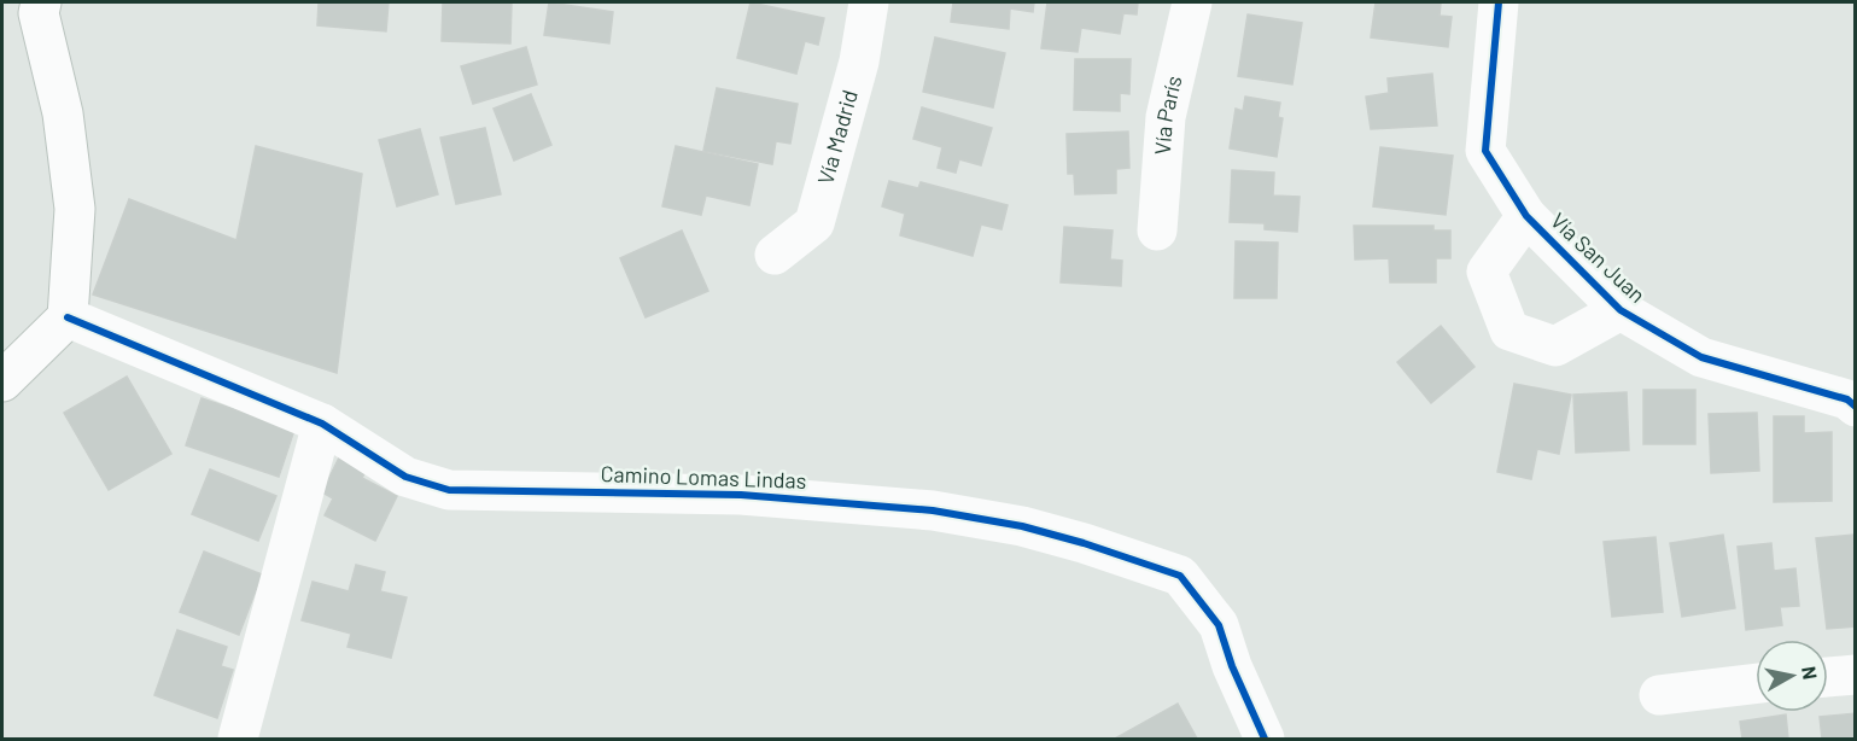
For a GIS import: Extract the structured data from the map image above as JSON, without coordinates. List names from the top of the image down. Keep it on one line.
{"streets":{"street":["Vía París","Vía Madrid","Vía San Juan","Camino Lomas Lindas"]},"north":"right"}
